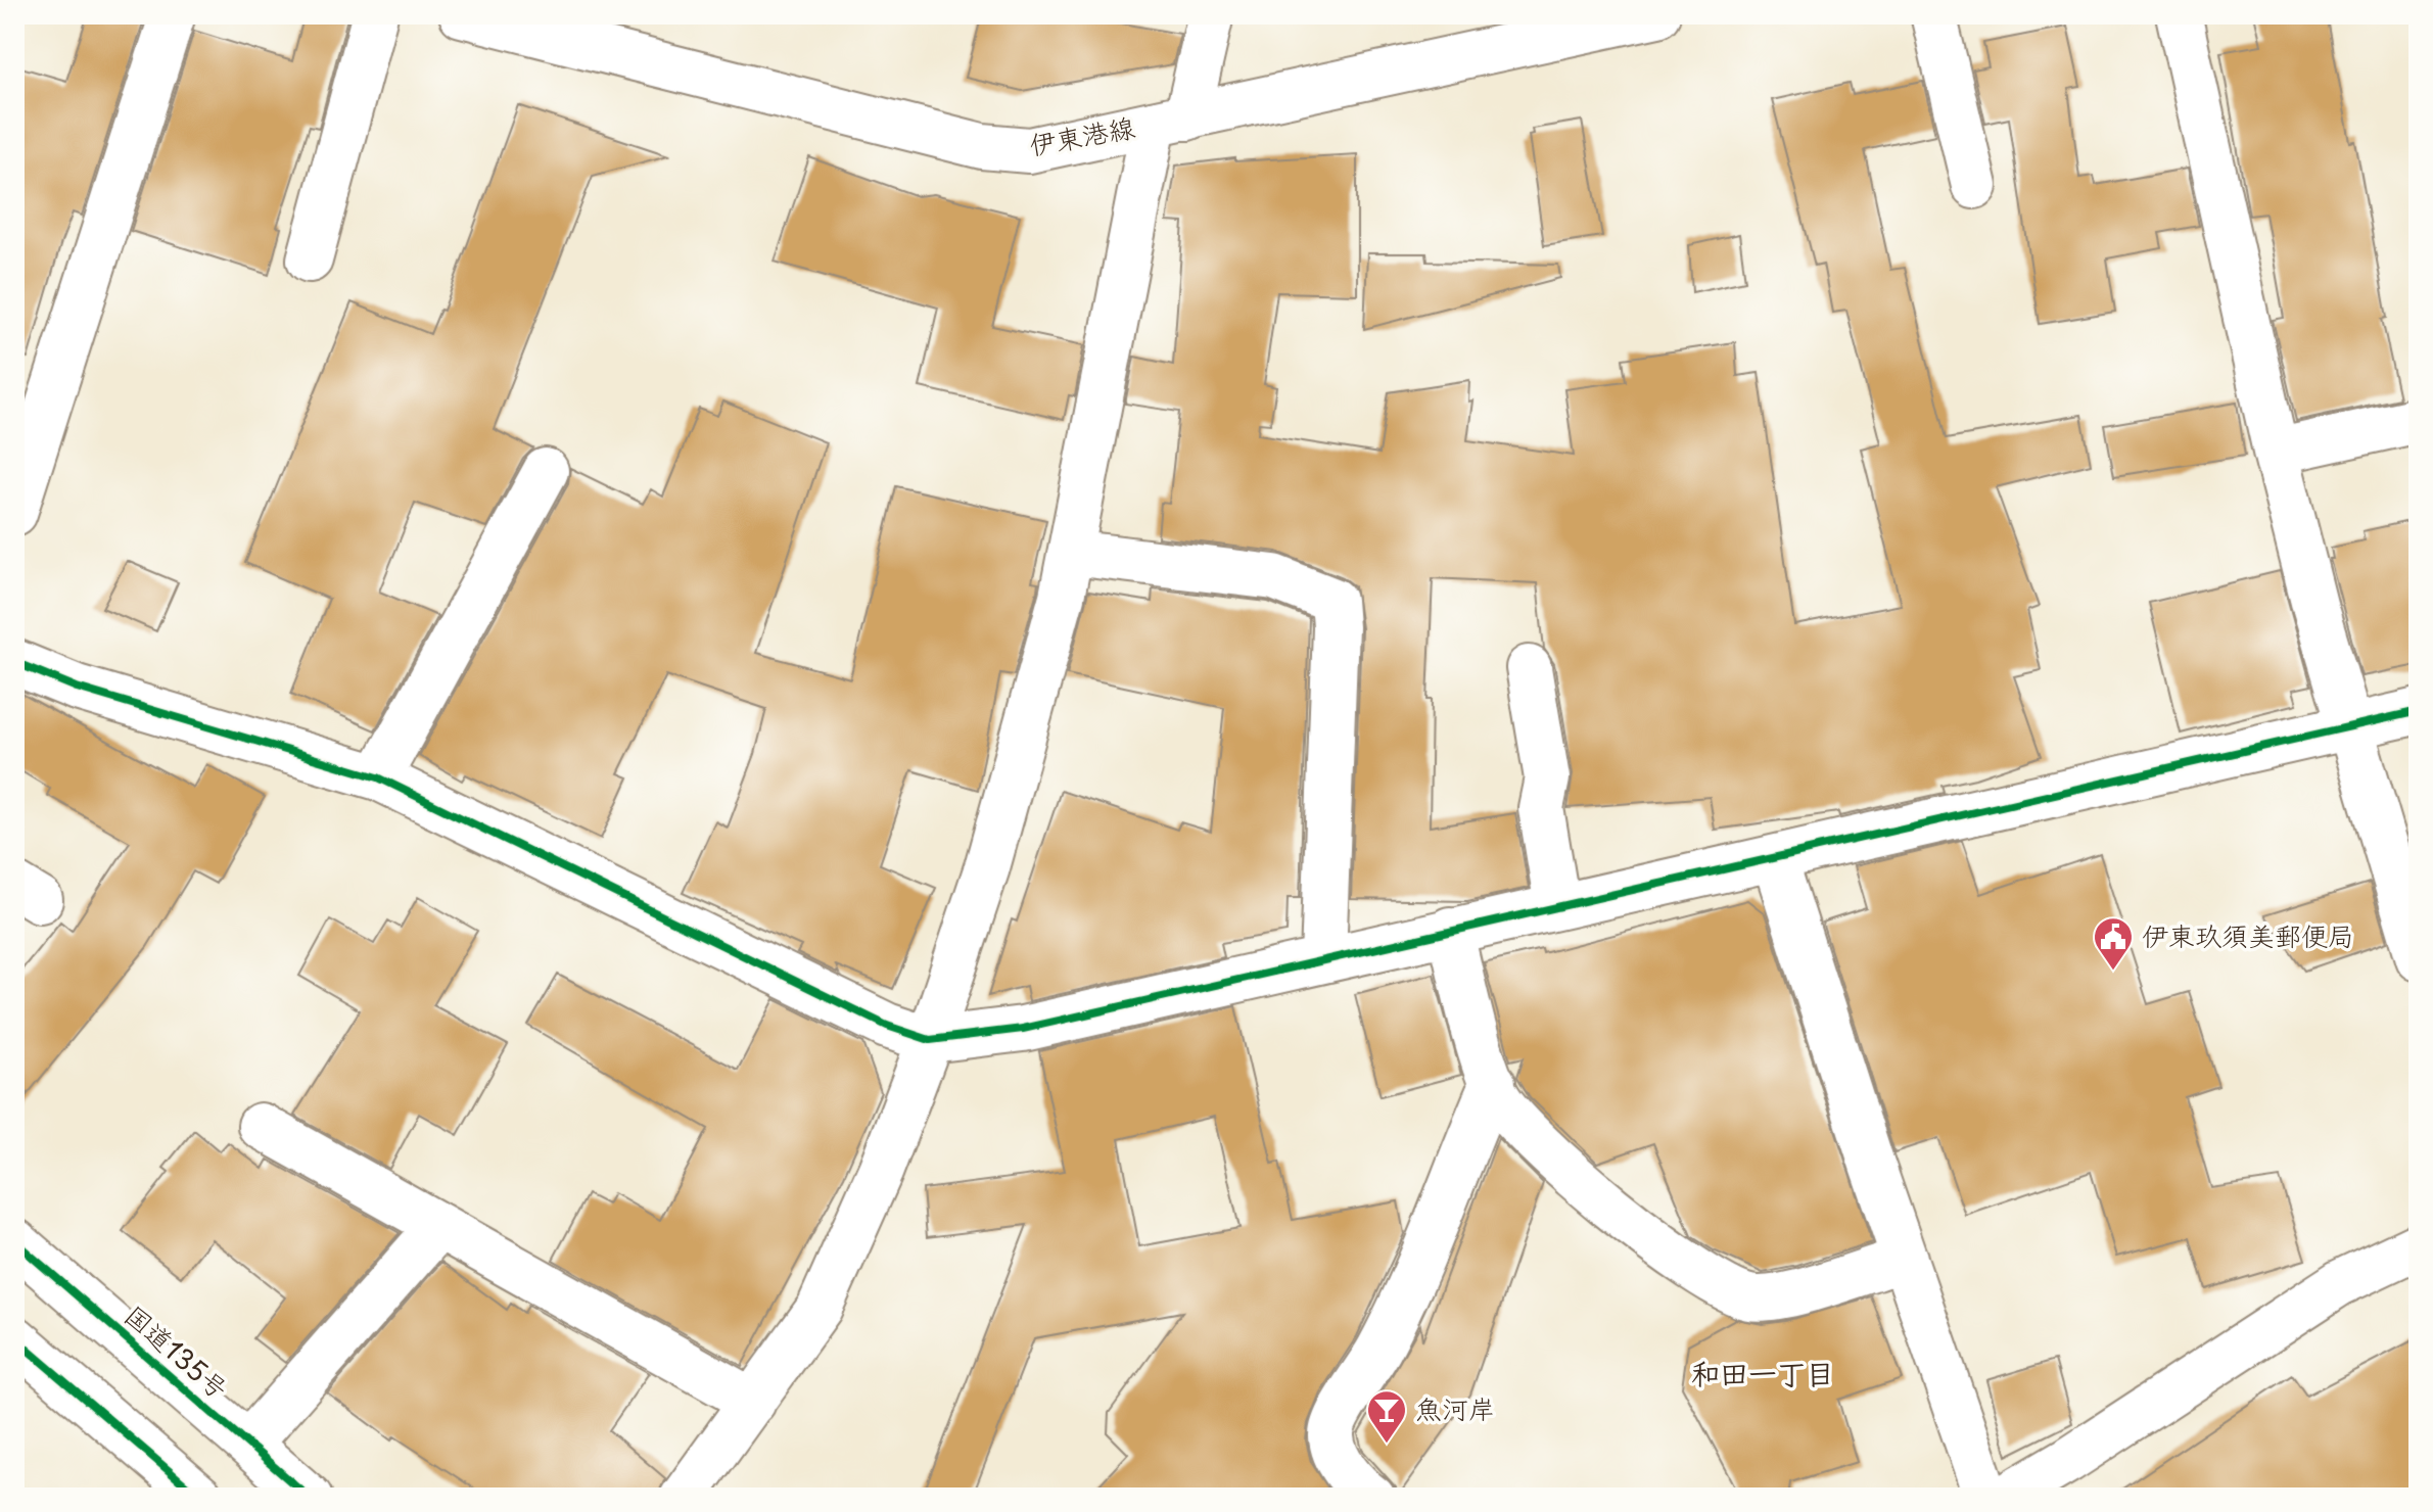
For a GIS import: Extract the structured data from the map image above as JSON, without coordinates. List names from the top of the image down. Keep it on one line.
{"streets":{"main road":["伊東港線","国道135号"]},"districts":["和田一丁目"],"places":{"public building":["伊東玖須美郵便局"],"bar":["魚河岸"]}}
